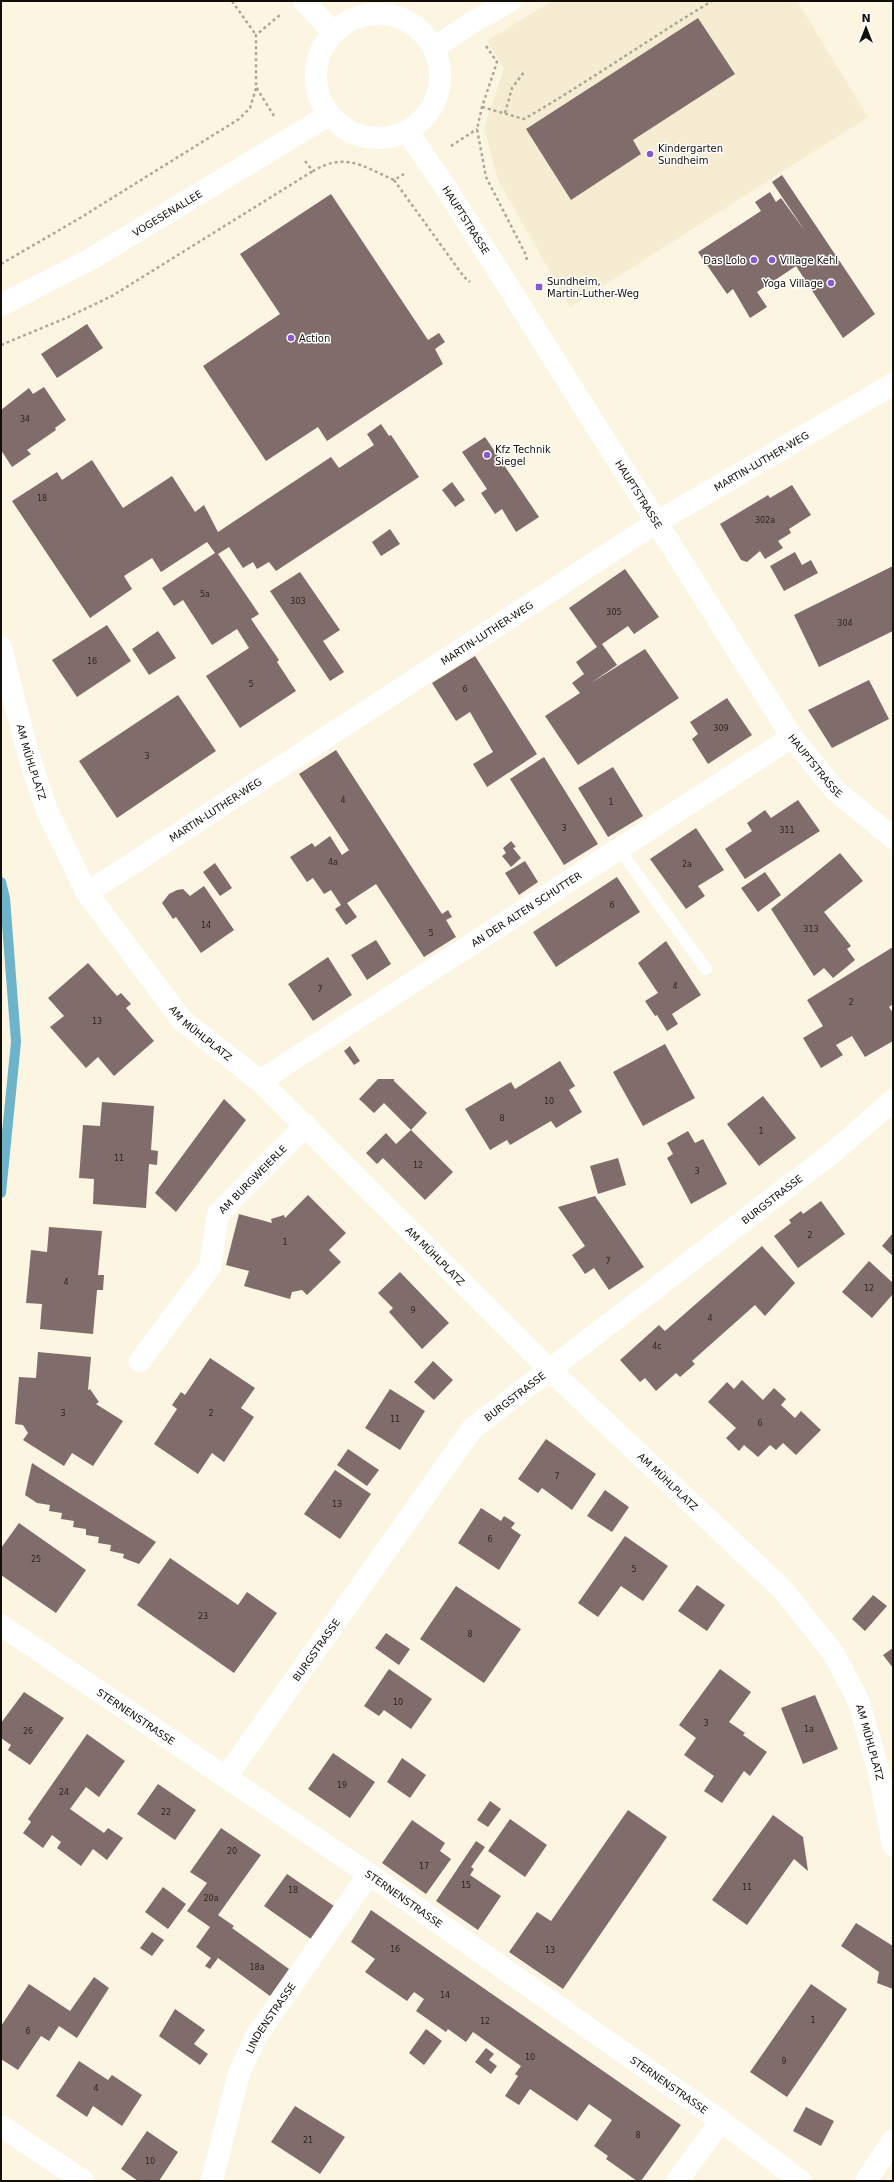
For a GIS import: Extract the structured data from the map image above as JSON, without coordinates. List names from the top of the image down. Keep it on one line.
{"streets":{"street":["VOGESENALLEE","HAUPTSTRASSE","MARTIN-LUTHER-WEG","AM MÜHLPLATZ","AN DER ALTEN SCHUTTER","AM BURGWEIERLE","BURGSTRASSE","STERNENSTRASSE","LINDENSTRASSE"]},"crossings":[["VOGESENALLEE","HAUPTSTRASSE"],["HAUPTSTRASSE","MARTIN-LUTHER-WEG"],["HAUPTSTRASSE","AN DER ALTEN SCHUTTER"],["MARTIN-LUTHER-WEG","AM MÜHLPLATZ"],["AM MÜHLPLATZ","AN DER ALTEN SCHUTTER"],["AM MÜHLPLATZ","AM BURGWEIERLE"],["AM MÜHLPLATZ","BURGSTRASSE"],["BURGSTRASSE","STERNENSTRASSE"],["STERNENSTRASSE","LINDENSTRASSE"]],"places":{"other":["Kindergarten Sundheim","Das Lolo","Village Kehl","Yoga Village","Action","Kfz Technik Siegel"],"transit":["Sundheim, Martin-Luther-Weg"]},"house_numbers":["34","18","302a","5a","303","305","304","16","5","6","309","3","4","1","3","311","4a","2a","6","14","313","5","4","7","2","13","10","8","1","11","12","3","2","1","7","4","12","9","4","4c","3","2","11","6","7","13","6","25","5","23","8","10","3","1a","26","19","24","22","20","17","15","11","18","20a","16","13","18a","14","1","12","6","10","9","4","8","21","10"],"north":"top"}
